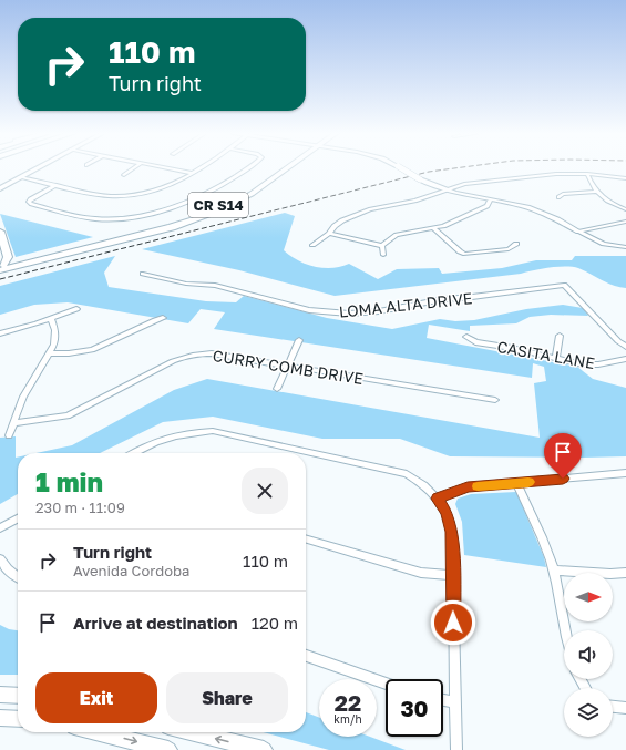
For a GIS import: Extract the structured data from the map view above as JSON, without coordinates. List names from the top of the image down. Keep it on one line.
{"streets":{"main road":["CR S14"],"street":["LOMA ALTA DRIVE","CASITA LANE","CURRY COMB DRIVE"]},"north":"right","page":{"turn":["110 m","Turn right"],"heading":["1 min","230 m · 11:09"],"list":[{"name":"Turn right","note":"Avenida Cordoba","value":"110 m"},{"name":"Arrive at destination","value":"120 m"}],"buttons":["Exit","Share"],"speed":"22 km/h","limit":"30"}}
